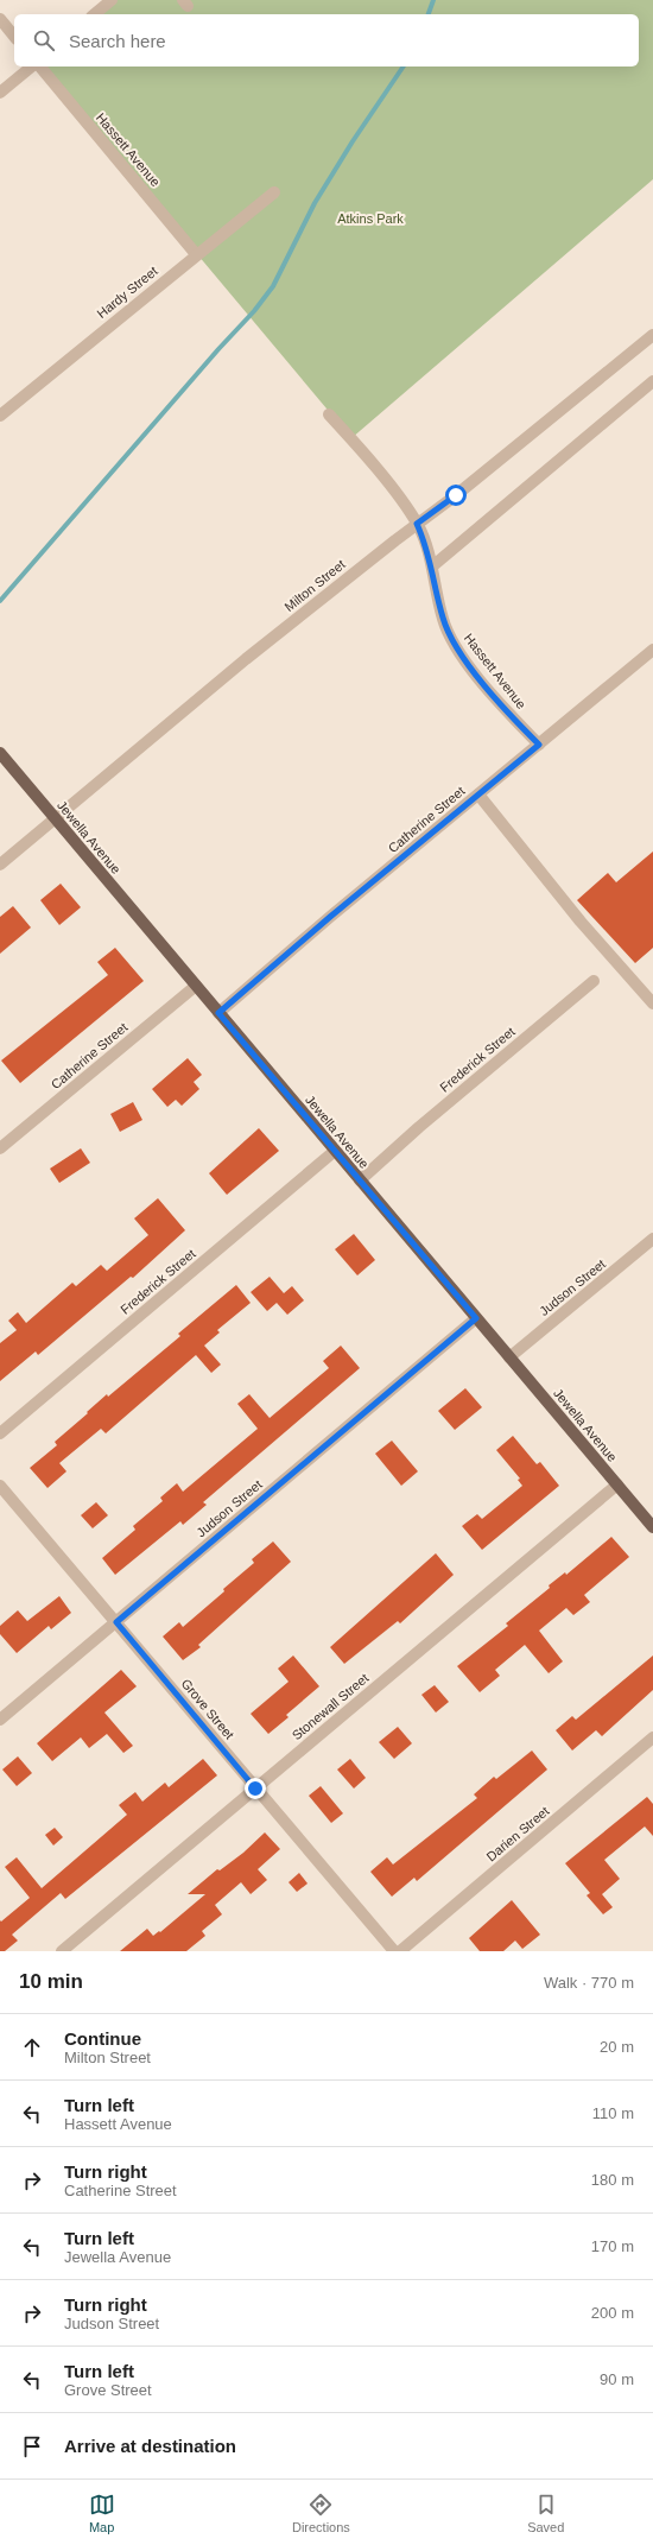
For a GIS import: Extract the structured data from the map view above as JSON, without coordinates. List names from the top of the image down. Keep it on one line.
{"streets":{"main road":["Jewella Avenue"],"street":["Hassett Avenue","Hardy Street","Milton Street","Catherine Street","Frederick Street","Judson Street","Stonewall Street","Grove Street","Darien Street"]},"crossings":[["Hassett Avenue","Hardy Street"],["Hassett Avenue","Milton Street"],["Hassett Avenue","Catherine Street"],["Milton Street","Jewella Avenue"],["Catherine Street","Jewella Avenue"],["Jewella Avenue","Frederick Street"],["Jewella Avenue","Judson Street"],["Jewella Avenue","Stonewall Street"],["Judson Street","Grove Street"],["Stonewall Street","Grove Street"]],"parks":["Atkins Park"],"page":{"search":"Search here","heading":["10 min","Walk · 770 m"],"list":[["Continue","Milton Street","20 m"],["Turn left","Hassett Avenue","110 m"],["Turn right","Catherine Street","180 m"],["Turn left","Jewella Avenue","170 m"],["Turn right","Judson Street","200 m"],["Turn left","Grove Street","90 m"],"Arrive at destination"],"nav":["Map","Directions","Saved"]}}
